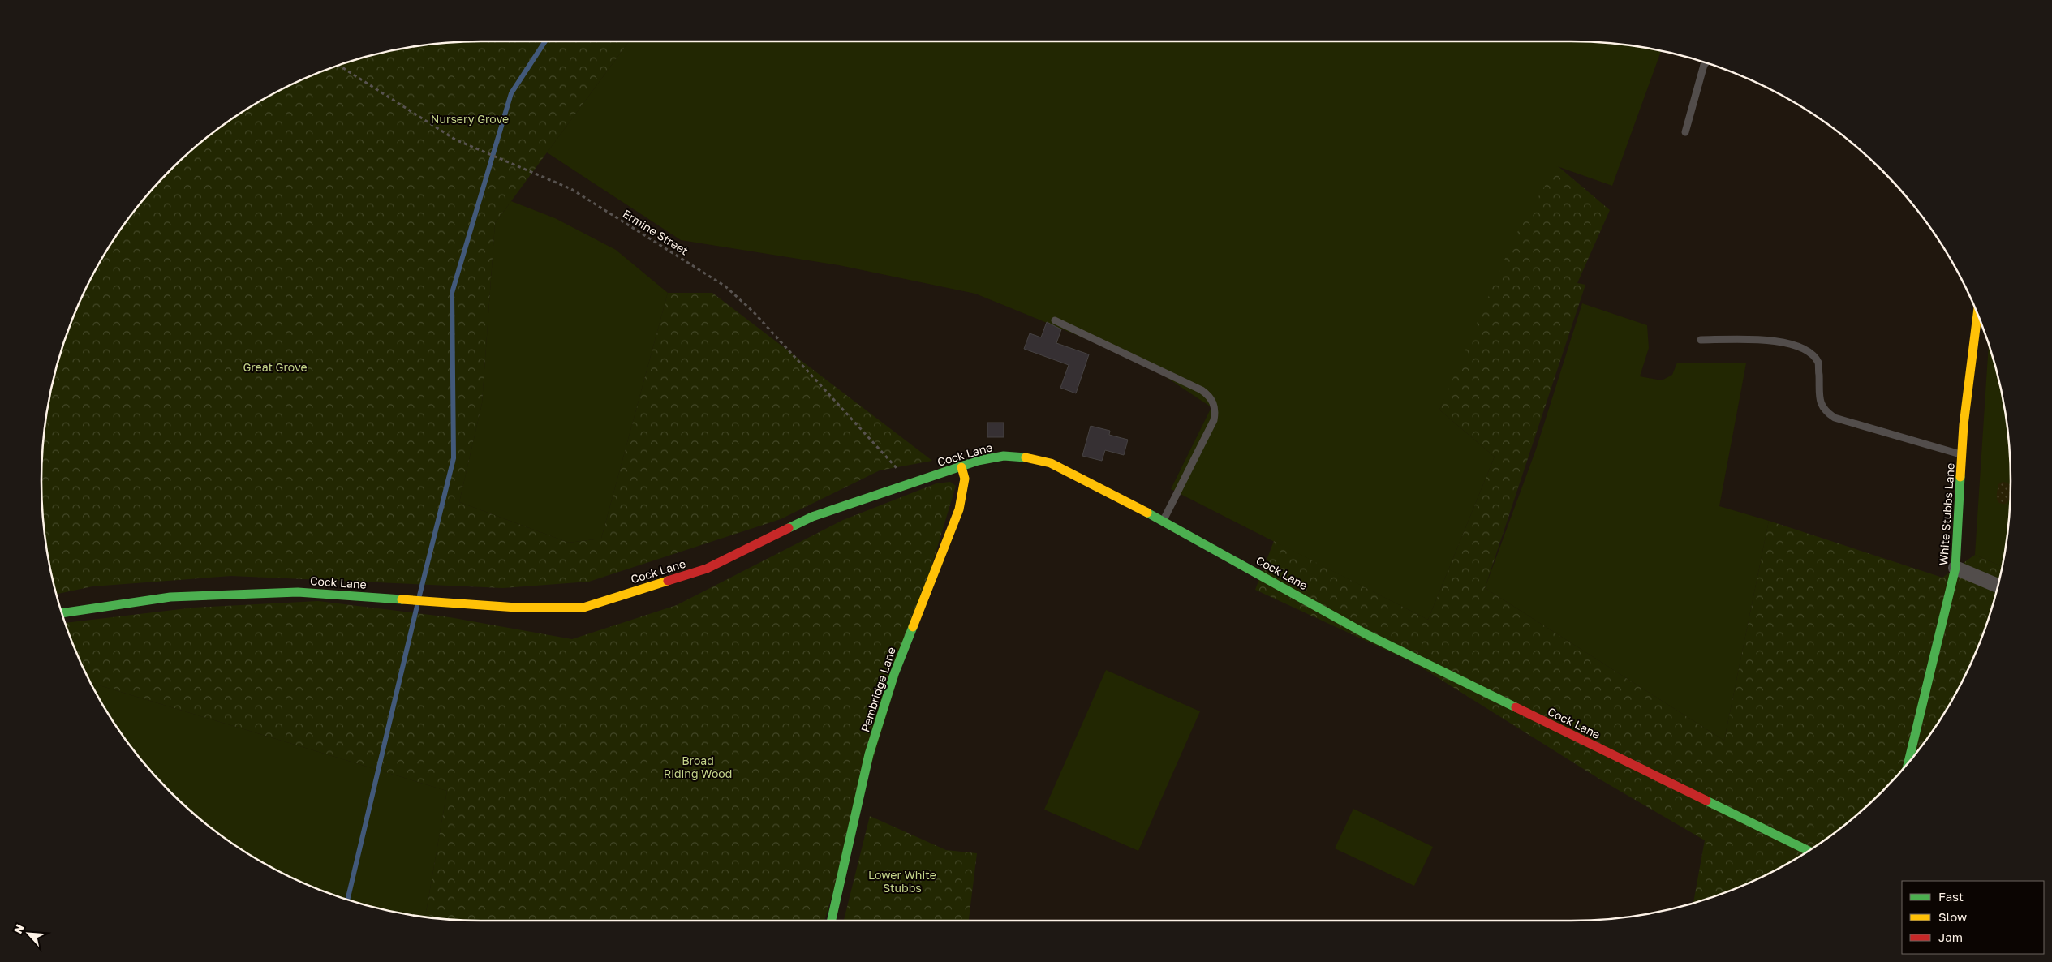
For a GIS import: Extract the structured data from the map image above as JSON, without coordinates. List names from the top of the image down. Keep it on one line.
{"streets":{"street":["Cock Lane","White Stubbs Lane","Pembridge Lane"],"path":["Ermine Street"]},"crossings":[["Ermine Street","Cock Lane"],["Cock Lane","Pembridge Lane"]],"parks":["Nursery Grove","Great Grove","Broad Riding Wood","Lower White Stubbs"],"legend":["Fast","Slow","Jam"],"north":"top left"}
